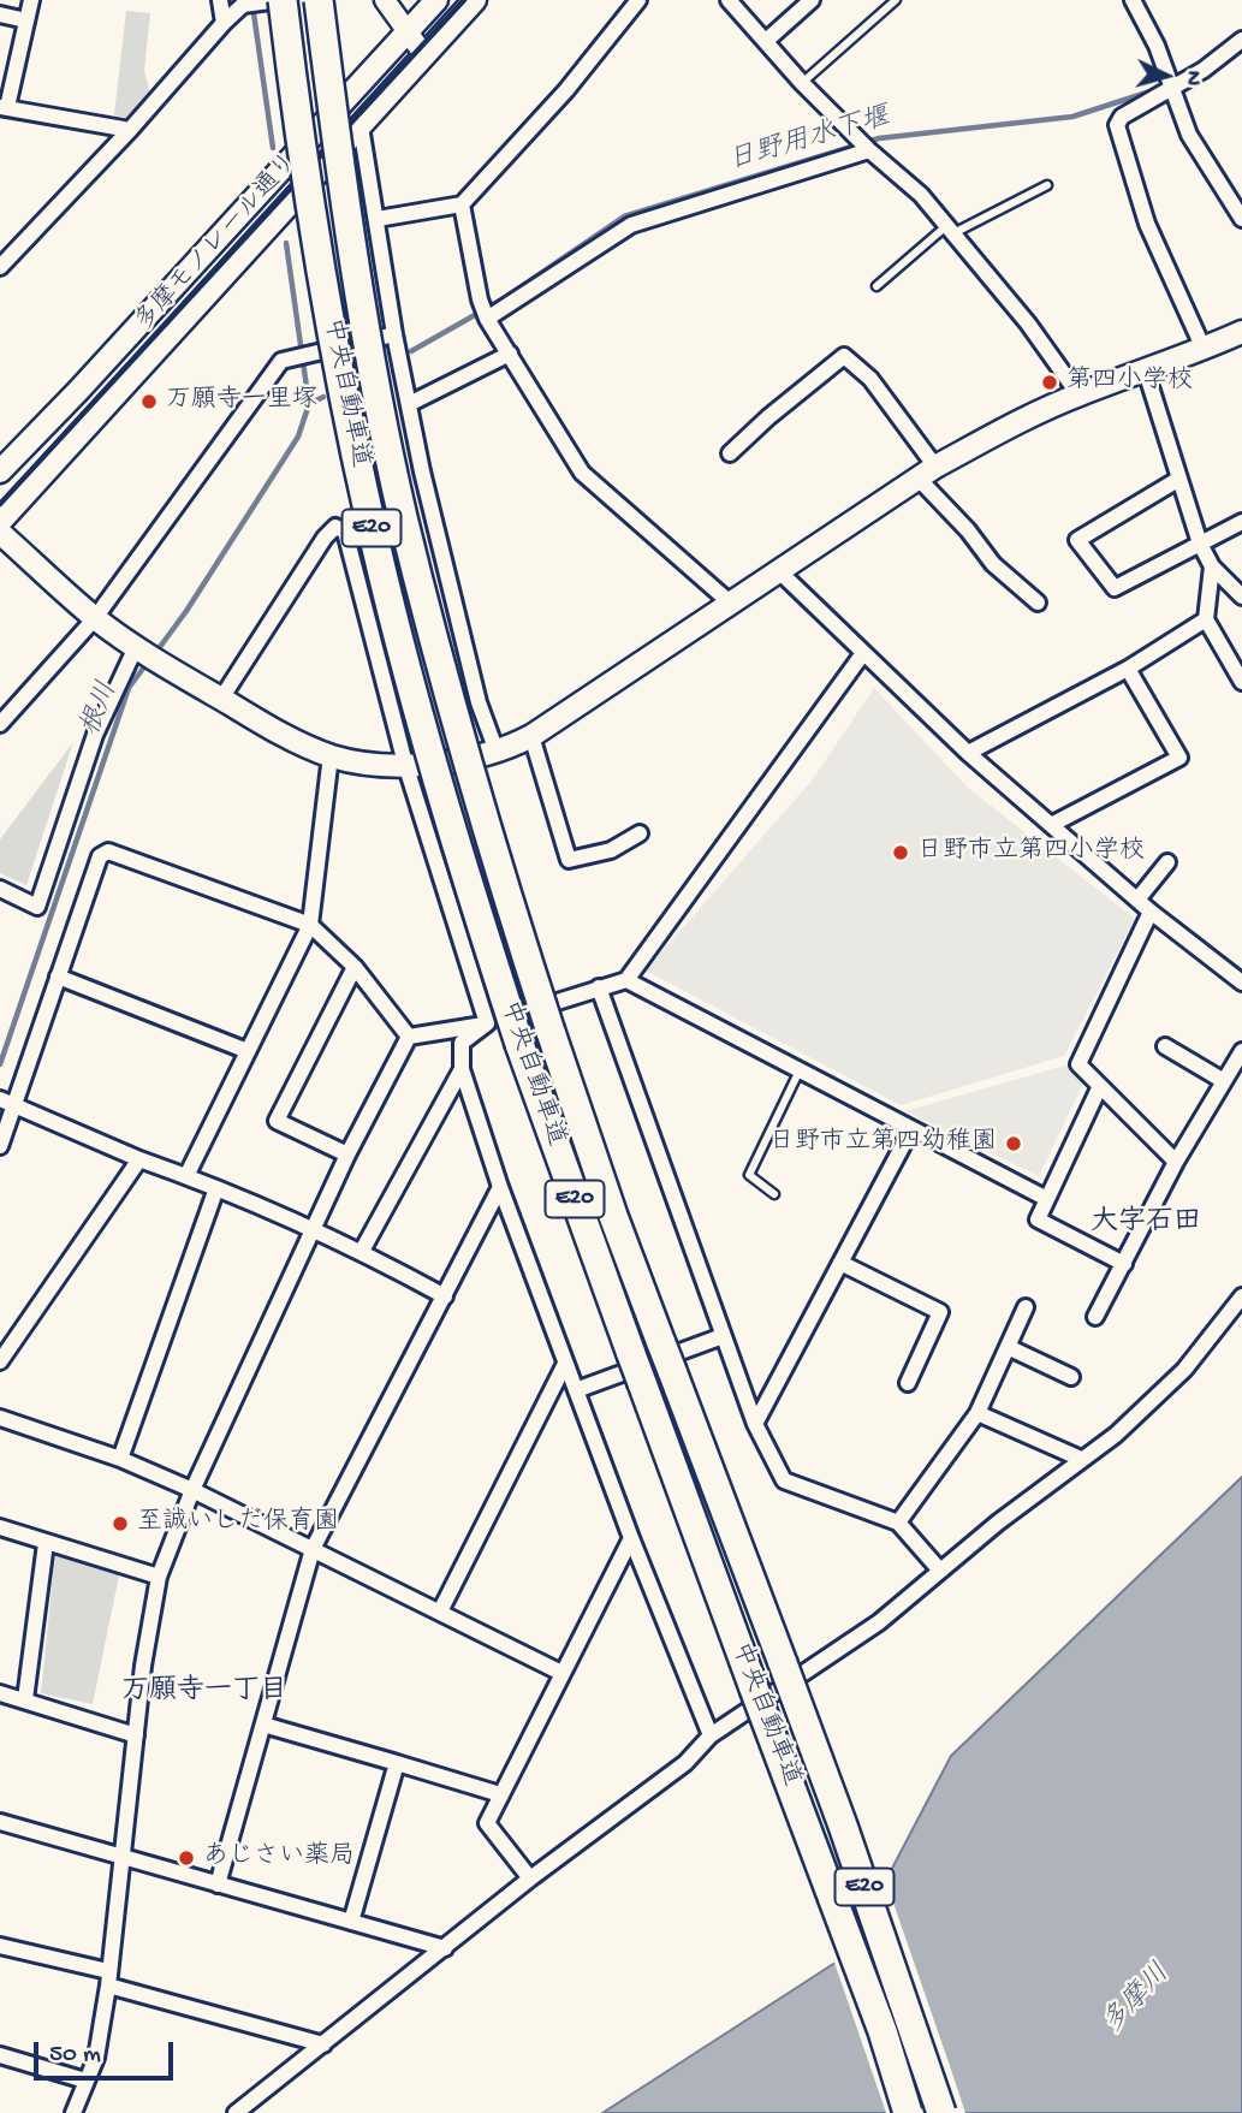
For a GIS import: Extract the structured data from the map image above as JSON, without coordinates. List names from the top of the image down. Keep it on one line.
{"streets":{"highway":["中央自動車道","E20"],"main road":["多摩モノレール通り"]},"districts":["大字石田","万願寺一丁目"],"water":["日野用水下堰","根川","多摩川"],"places":["第四小学校","万願寺一里塚","日野市立第四小学校","日野市立第四幼稚園","至誠いしだ保育園","あじさい薬局"],"scale_bar":"50 m","north":"right"}
